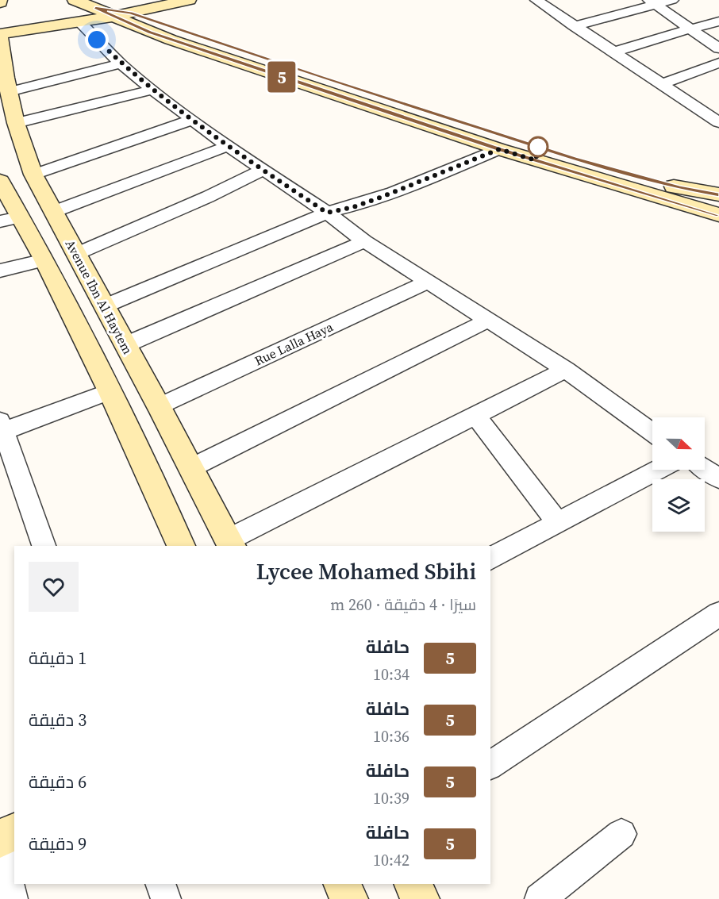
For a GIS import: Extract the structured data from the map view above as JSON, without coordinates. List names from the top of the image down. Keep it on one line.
{"streets":{"street":["Avenue Ibn Al Haytem","Rue Lalla Haya"]},"crossings":[["Avenue Ibn Al Haytem","Rue Lalla Haya"]],"lines":["bus line 5"],"north":"right","page":{"on_map":"5","heading":["Lycee Mohamed Sbihi","سيرًا · 4 دقيقة · 260 m"],"list":[{"mark":"5","name":"حافلة","note":"10:34","value":"1 دقيقة"},{"mark":"5","name":"حافلة","note":"10:36","value":"3 دقيقة"},{"mark":"5","name":"حافلة","note":"10:39","value":"6 دقيقة"},{"mark":"5","name":"حافلة","note":"10:42","value":"9 دقيقة"}]}}
